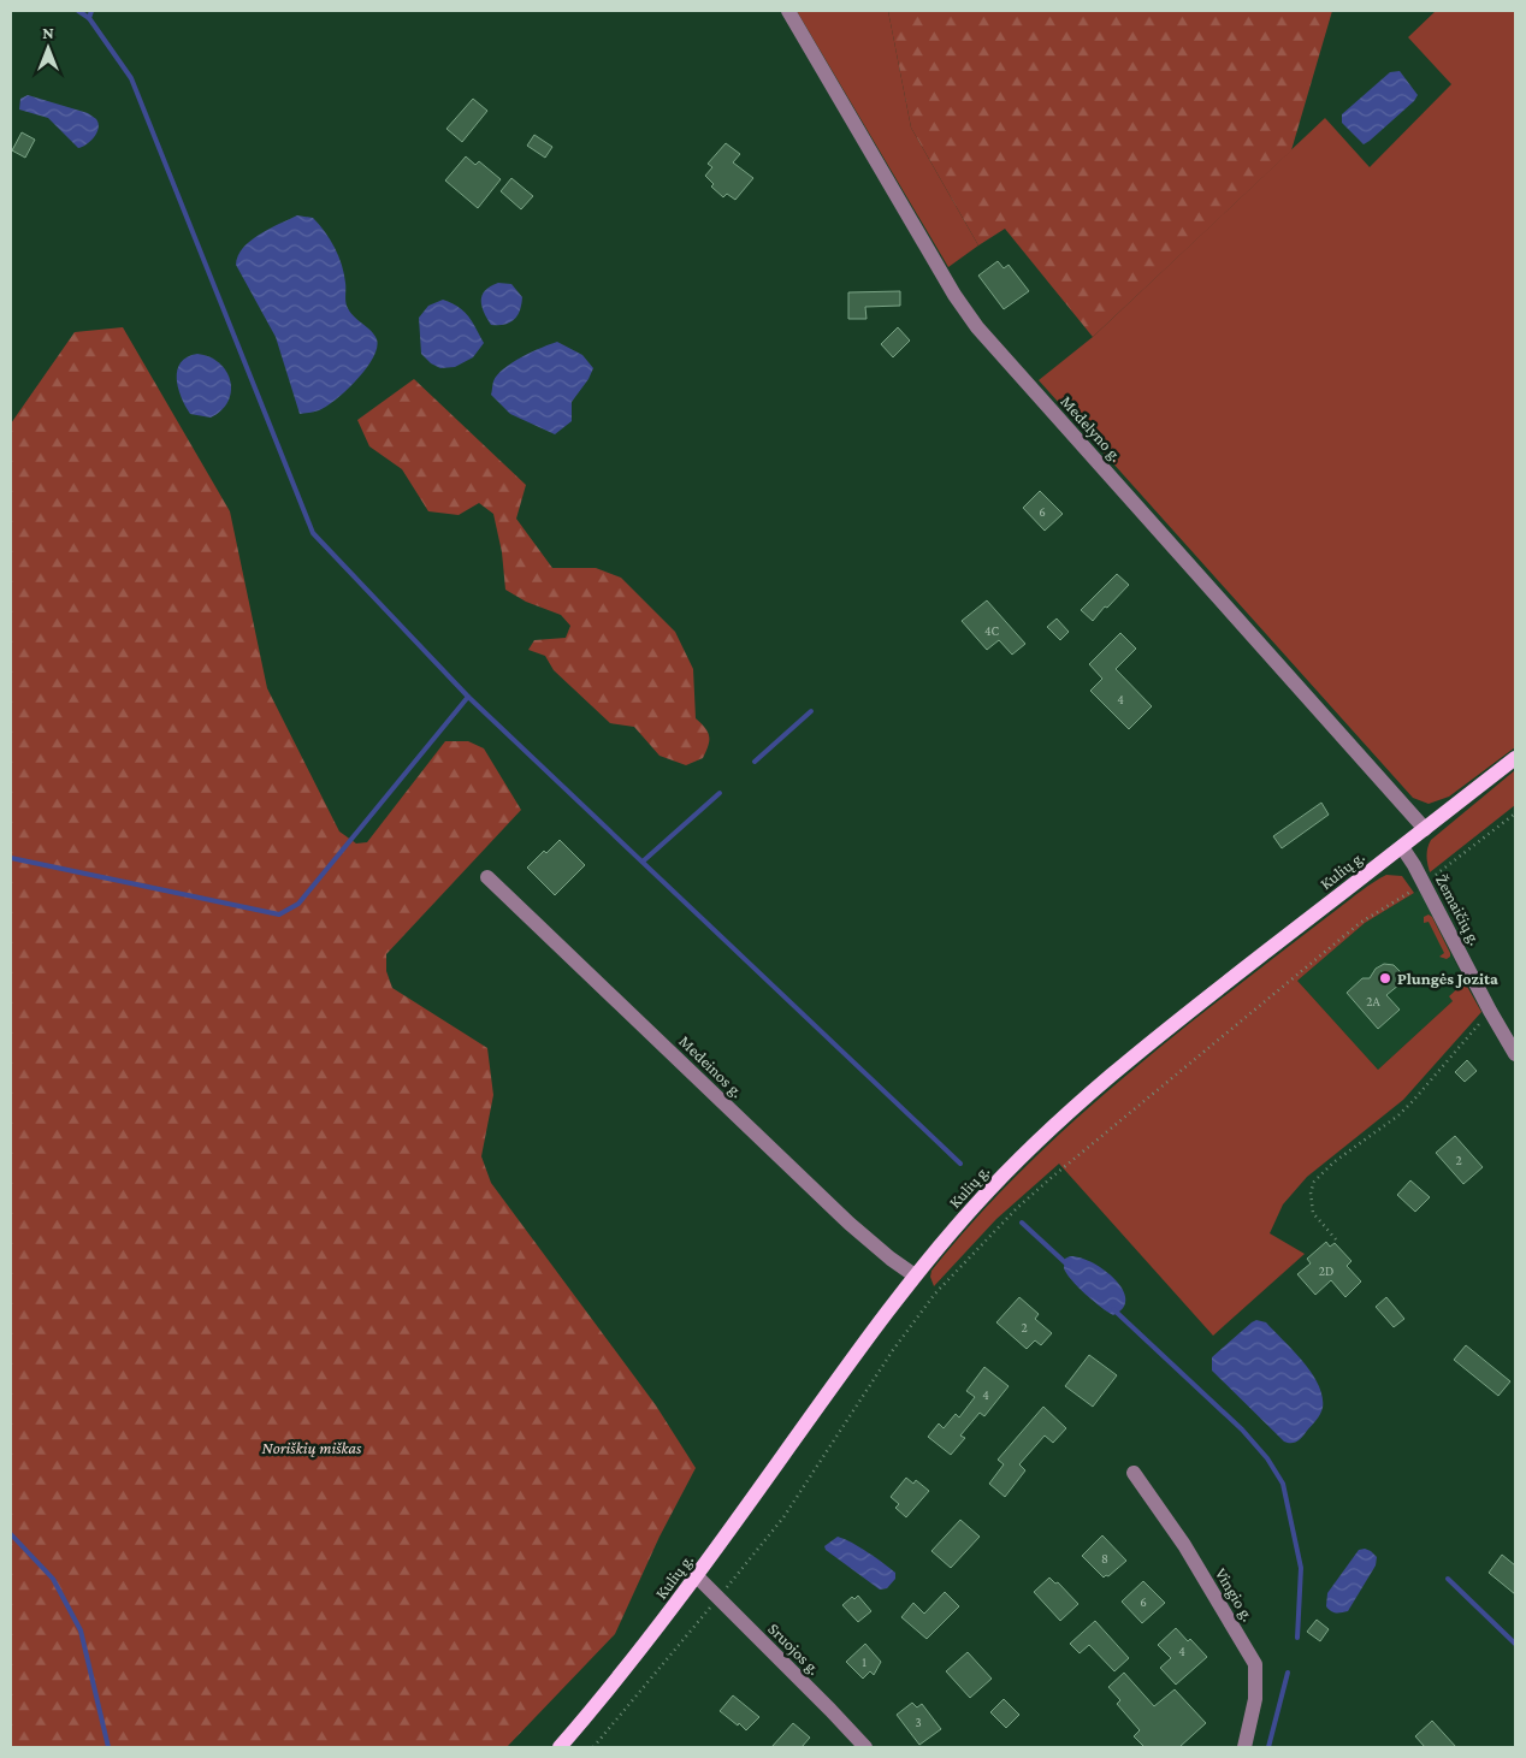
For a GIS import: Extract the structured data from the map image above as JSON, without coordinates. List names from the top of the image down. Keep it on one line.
{"streets":{"main road":["Kulių g."],"street":["Medelyno g.","Žemaičių g.","Medeinos g.","Vingio g.","Sruojos g."]},"crossings":[["Medelyno g.","Kulių g."],["Kulių g.","Žemaičių g."],["Kulių g.","Medeinos g."],["Kulių g.","Sruojos g."]],"parks":["Noriškių miškas"],"places":["Plungės Jozita"],"house_numbers":["6","4C","4","2A","2","2D","2","4","8","6","4","1","3"],"north":"top"}
